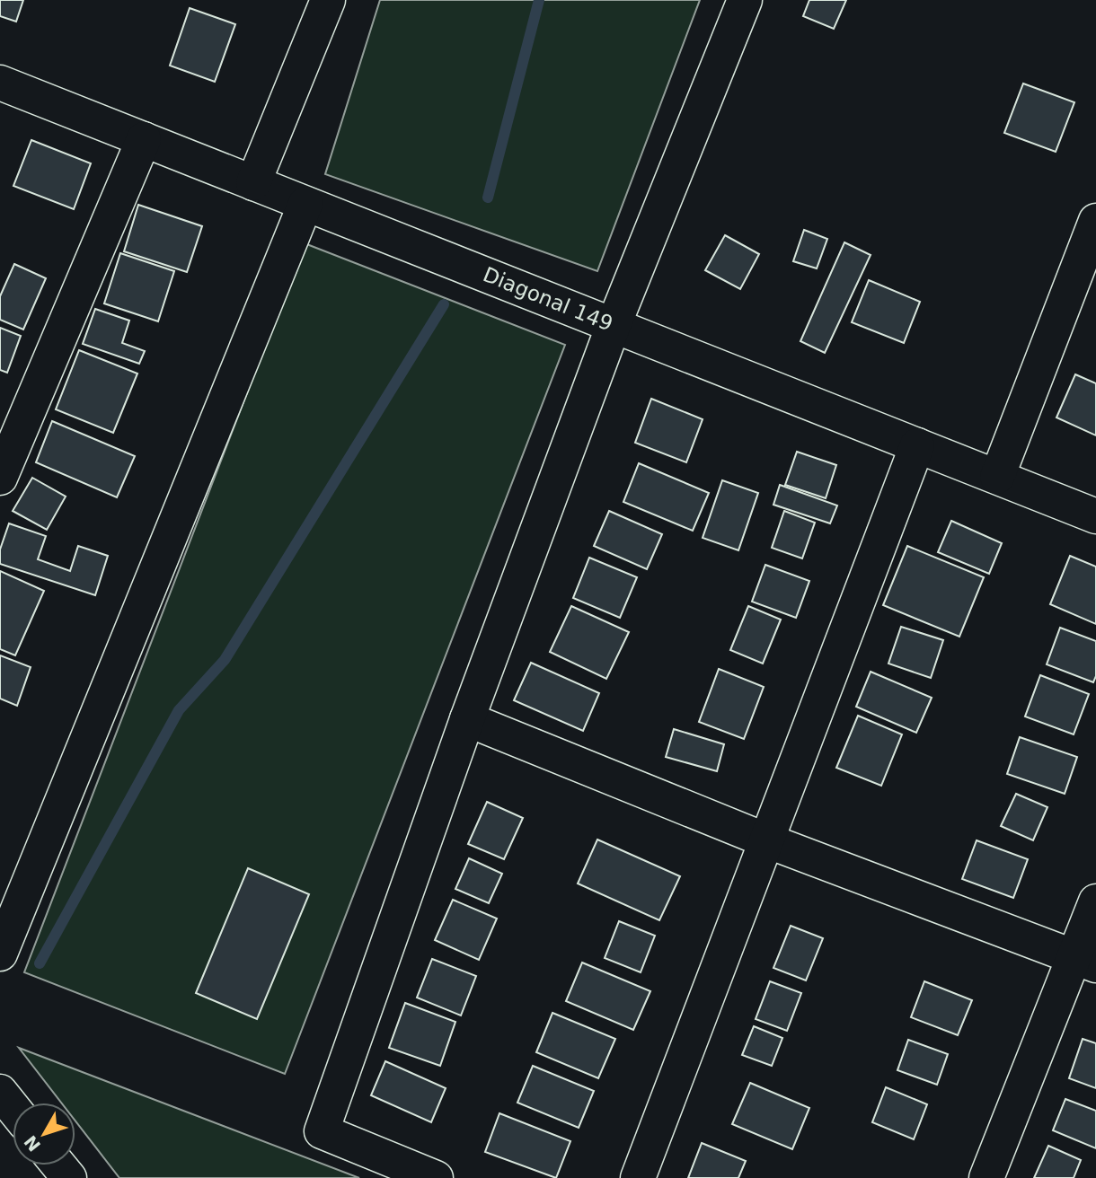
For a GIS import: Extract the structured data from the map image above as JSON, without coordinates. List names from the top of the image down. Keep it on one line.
{"streets":{"street":["Diagonal 149"]},"north":"bottom left"}
